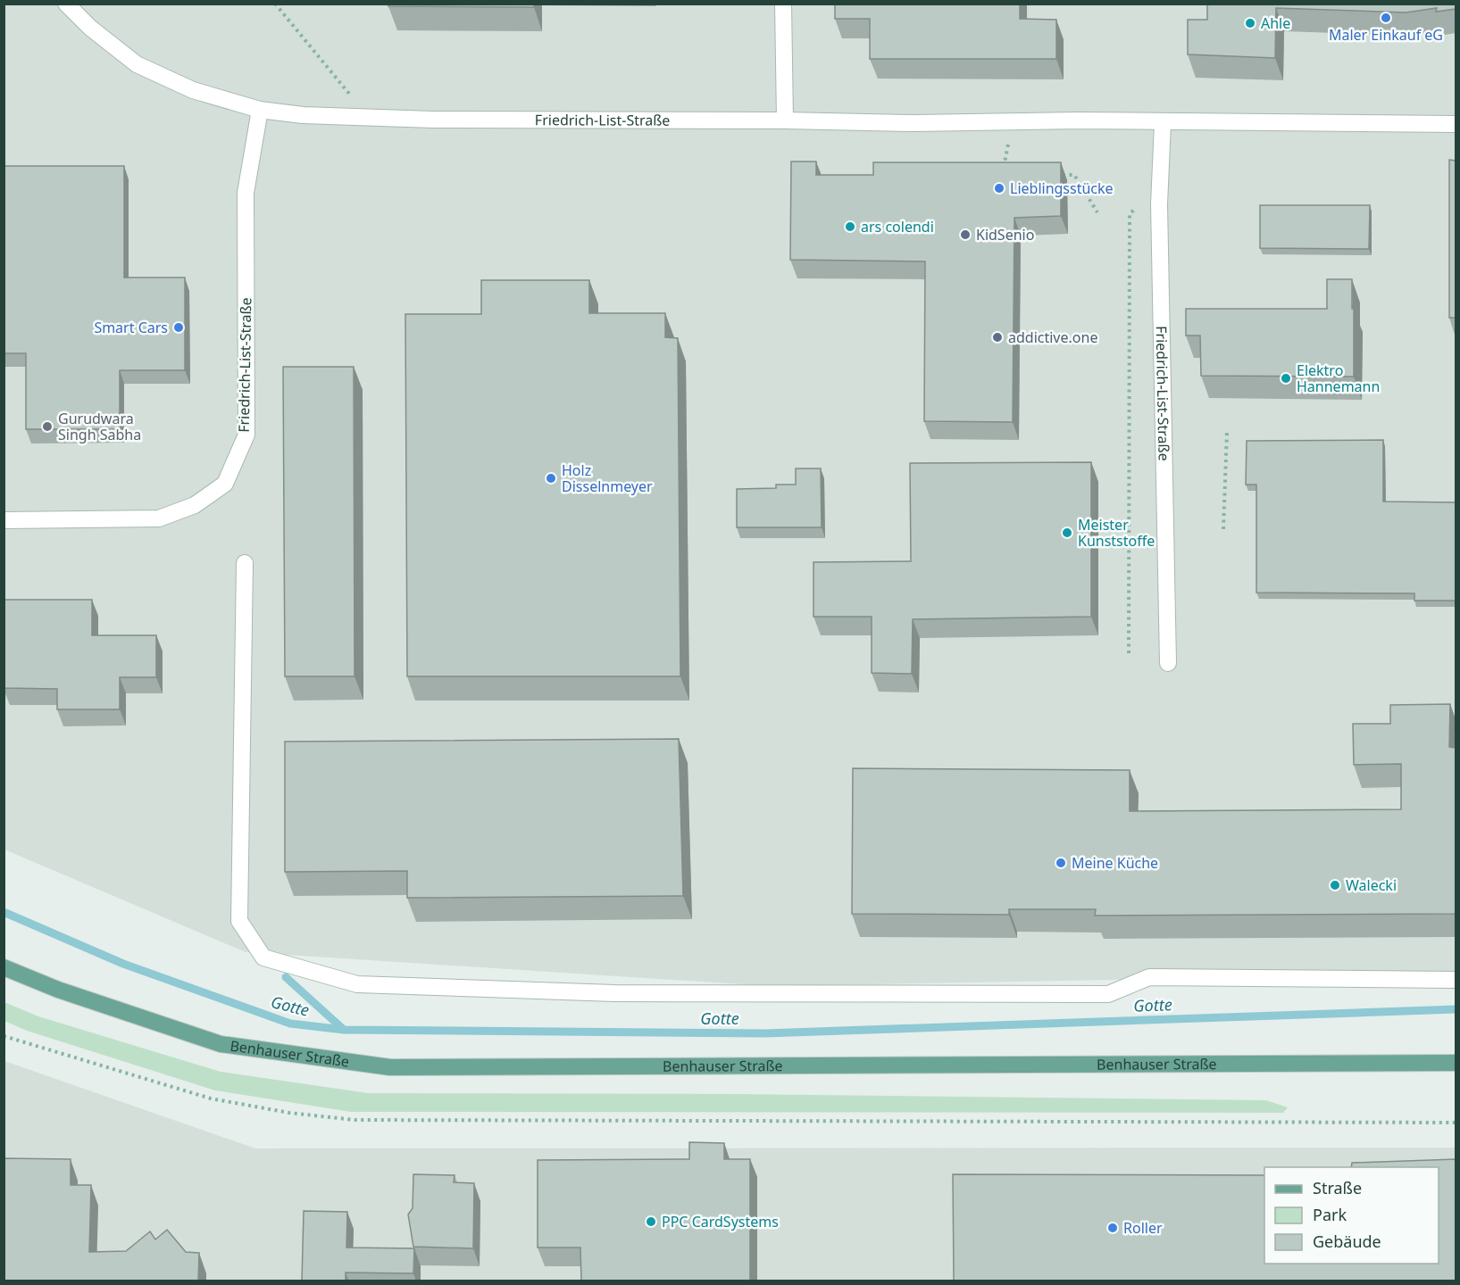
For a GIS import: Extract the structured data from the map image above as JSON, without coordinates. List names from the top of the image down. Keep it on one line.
{"streets":{"main road":["Benhauser Straße"],"street":["Friedrich-List-Straße"]},"water":["Gotte"],"places":["Maler Einkauf eG","Ahle","Lieblingsstücke","ars colendi","KidSenio","Smart Cars","addictive.one","Elektro Hannemann","Gurudwara Singh Sabha","Holz Disselnmeyer","Meister Kunststoffe","Meine Küche","Walecki","PPC CardSystems","Roller"],"legend":["Straße","Park","Gebäude"]}
